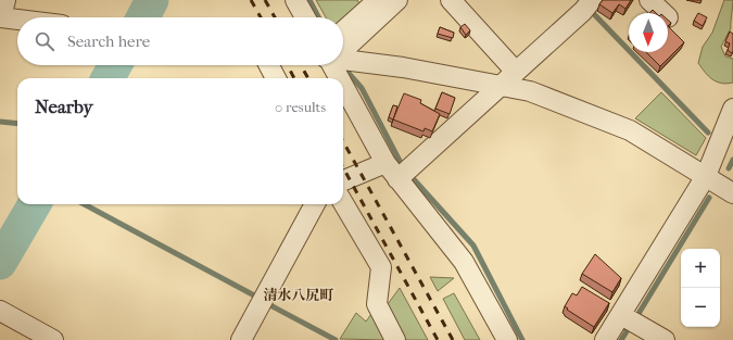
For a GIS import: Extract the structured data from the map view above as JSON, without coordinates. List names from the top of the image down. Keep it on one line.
{"districts":["清水八尻町"],"north":"bottom","page":{"search":"Search here","heading":["Nearby","0 results"],"map_buttons":["+","−"]}}
